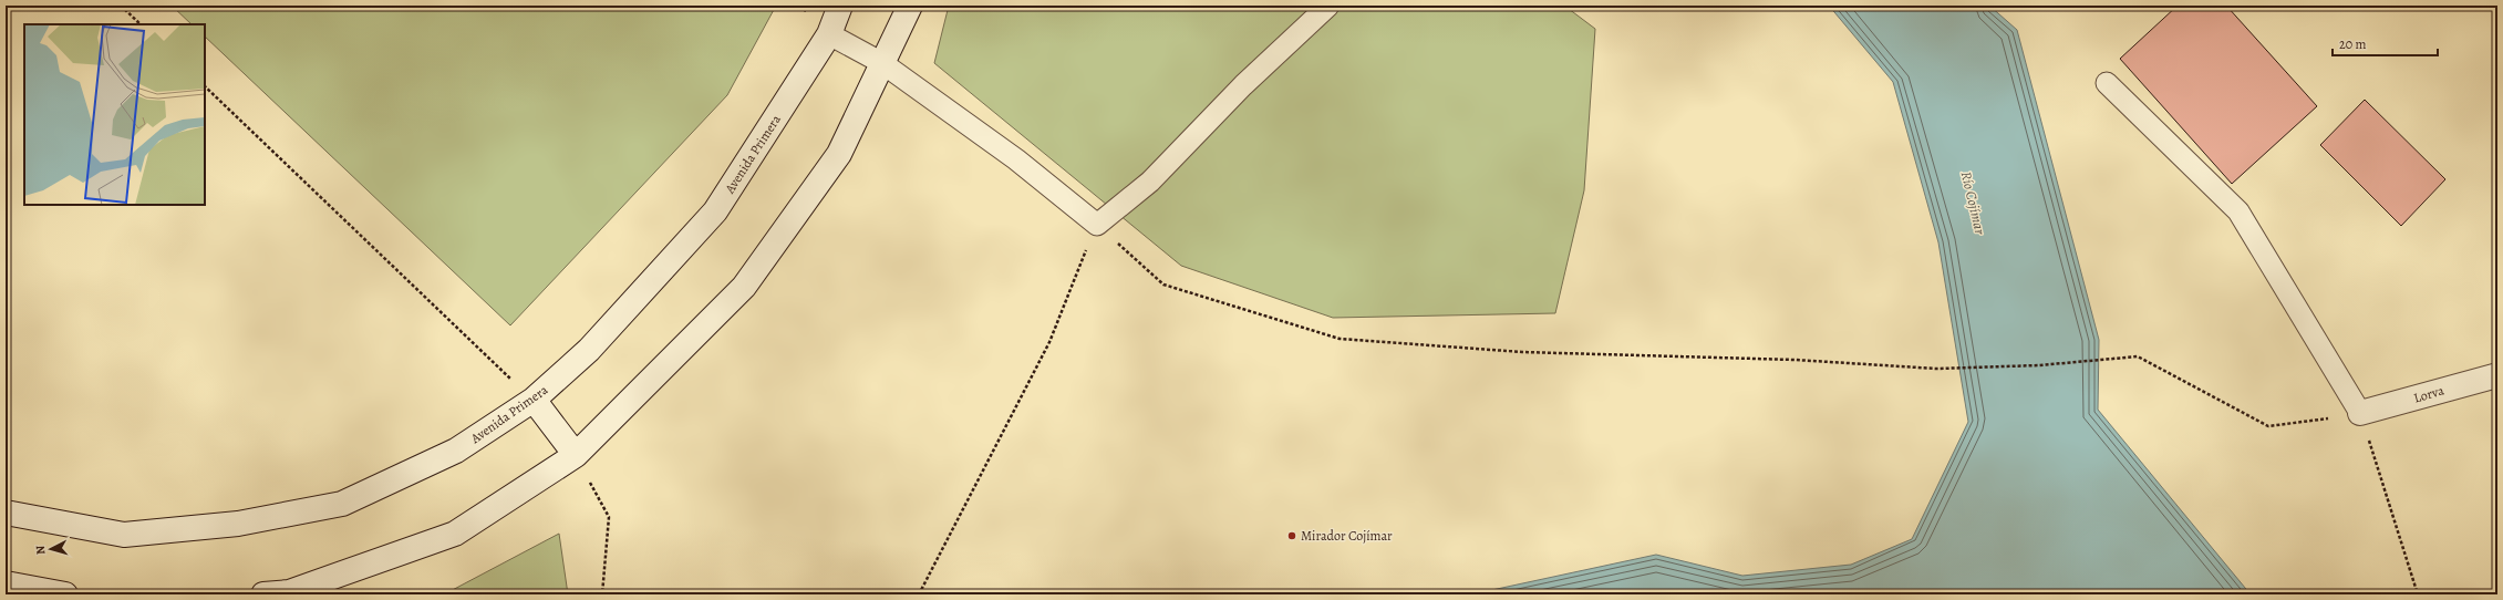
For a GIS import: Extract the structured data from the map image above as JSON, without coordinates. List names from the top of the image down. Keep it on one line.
{"streets":{"street":["Avenida Primera","Lorva"]},"water":["Río Cojímar"],"places":["Mirador Cojímar"],"scale_bar":"20 m","north":"left"}
